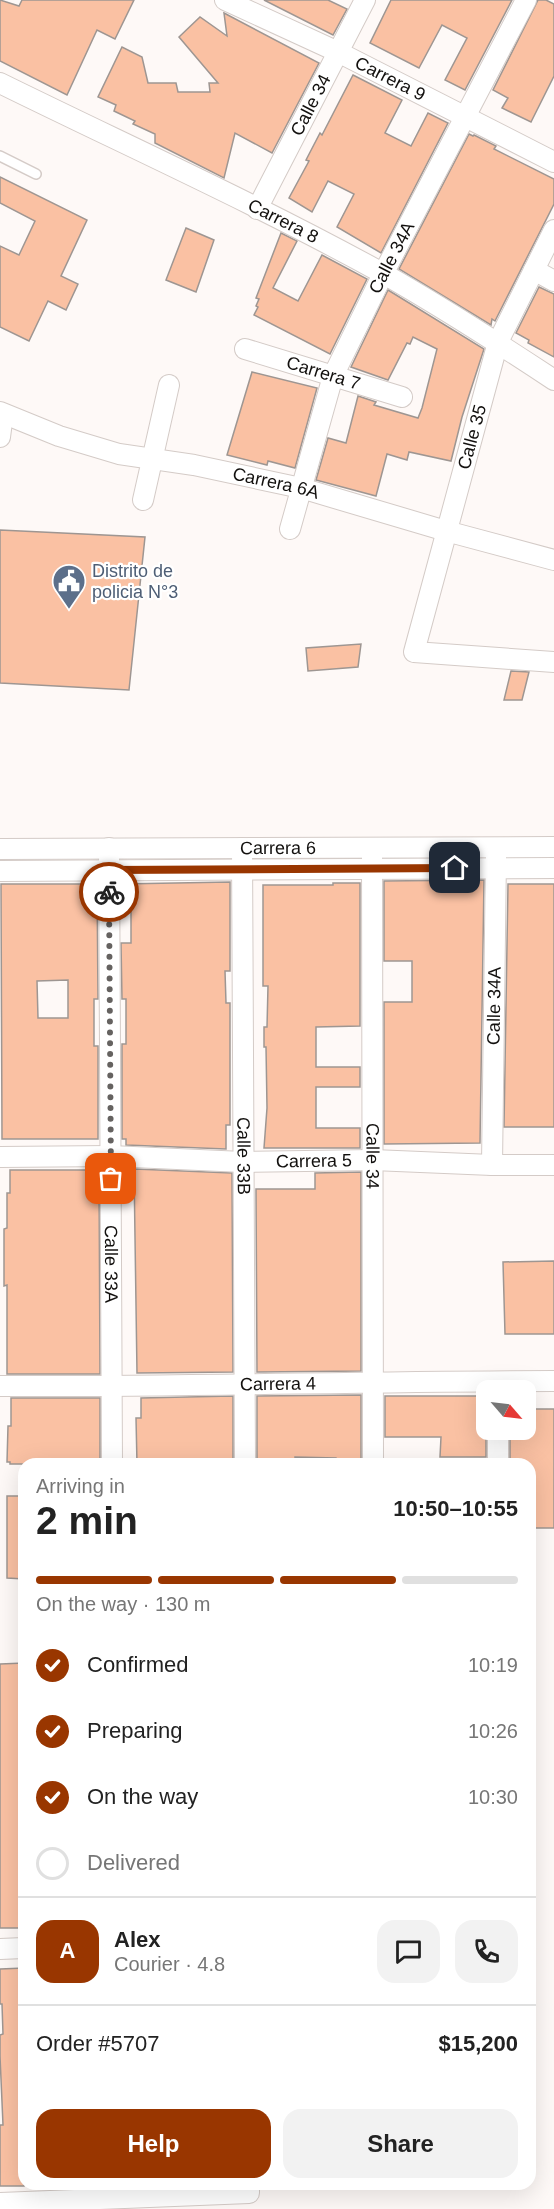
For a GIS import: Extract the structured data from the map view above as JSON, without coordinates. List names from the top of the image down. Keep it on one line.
{"streets":{"street":["Carrera 9","Calle 34","Carrera 8","Calle 34A","Carrera 7","Calle 35","Carrera 6A","Carrera 6","Calle 33B","Carrera 5","Calle 33A","Carrera 4"]},"crossings":[["Carrera 9","Calle 34"],["Carrera 9","Calle 34A"],["Calle 34","Carrera 8"],["Calle 34","Carrera 6"],["Calle 34","Carrera 5"],["Calle 34","Carrera 4"],["Carrera 8","Calle 34A"],["Carrera 8","Calle 35"],["Calle 34A","Carrera 7"],["Calle 34A","Carrera 6A"],["Calle 34A","Carrera 6"],["Calle 34A","Carrera 5"],["Calle 35","Carrera 6A"],["Carrera 6","Calle 33B"],["Carrera 6","Calle 33A"],["Calle 33B","Carrera 5"],["Calle 33B","Carrera 4"],["Carrera 5","Calle 33A"],["Calle 33A","Carrera 4"]],"places":{"public building":["Distrito de policia N°3"]},"north":"bottom right","page":{"heading":["2 min","Arriving in","10:50–10:55"],"panel":["Alex","Courier · 4.8","Order #5707","$15,200"],"bar":"On the way · 130 m","list":[["Confirmed","10:19"],["Preparing","10:26"],["On the way","10:30"],"Delivered"],"round":"A","buttons":["Help","Share"]}}
